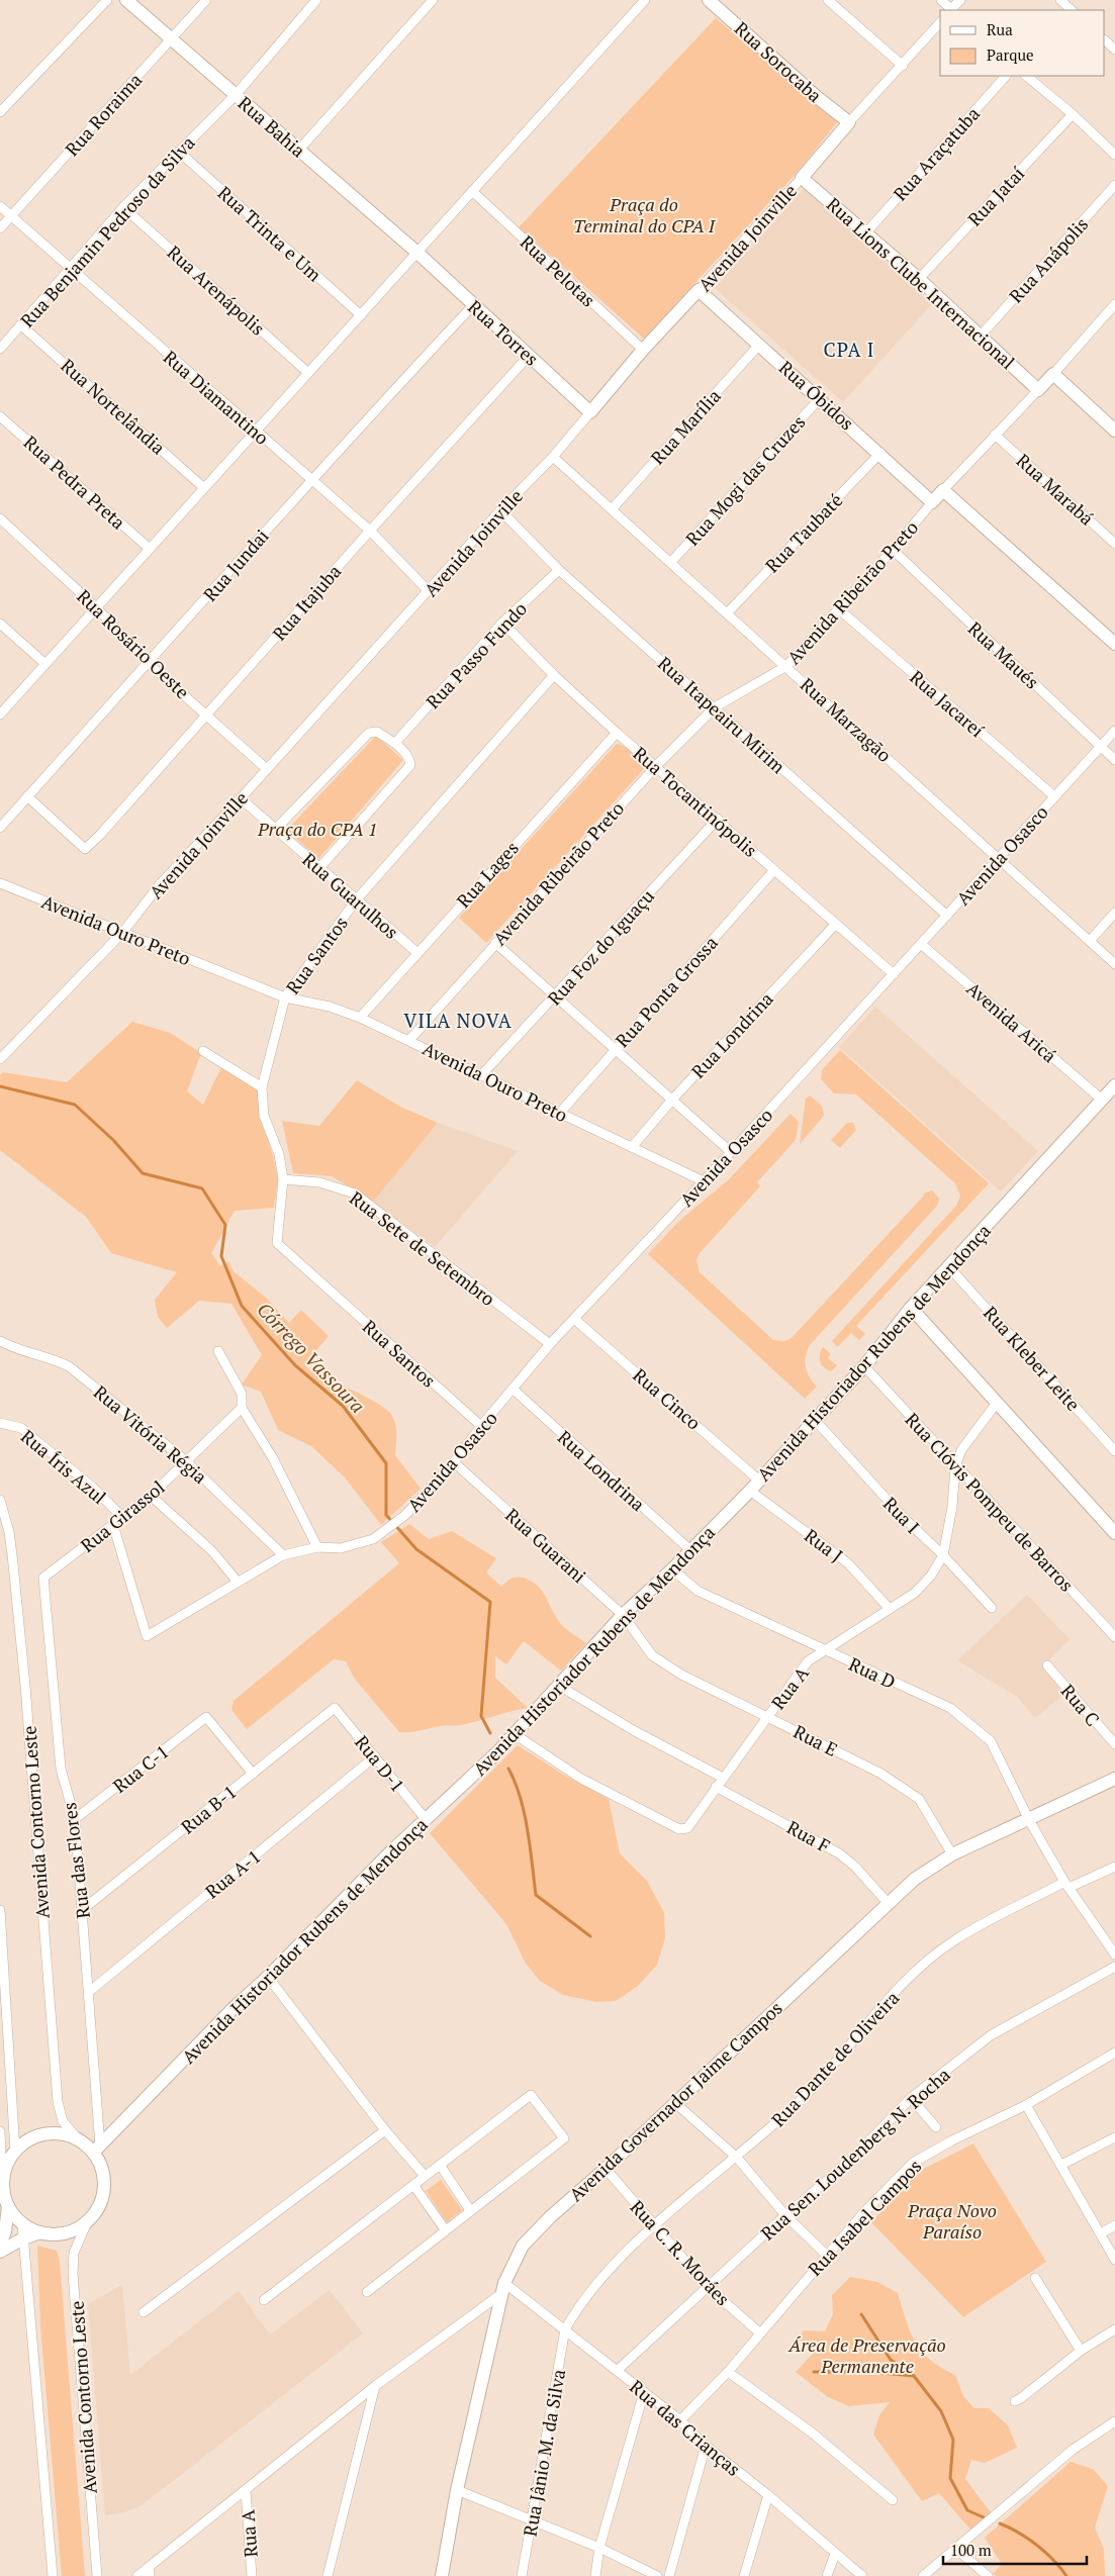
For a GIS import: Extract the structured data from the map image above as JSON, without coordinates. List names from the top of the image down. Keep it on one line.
{"streets":{"street":["Rua Sorocaba","Rua Roraima","Rua Bahia","Rua Araçatuba","Rua Jataí","Rua Benjamin Pedroso da Silva","Rua Trinta e Um","Avenida Joinville","Rua Anápolis","Rua Pelotas","Rua Lions Clube Internacional","Rua Arenápolis","Rua Torres","Rua Óbidos","Rua Diamantino","Rua Nortelândia","Rua Marília","Rua Mogi das Cruzes","Rua Pedra Preta","Rua Marabá","Rua Taubaté","Rua Jundai","Avenida Ribeirão Preto","Rua Itajuba","Rua Rosário Oeste","Rua Passo Fundo","Rua Maués","Rua Jacareí","Rua Itapeairu Mirim","Rua Marzagão","Rua Tocantinópolis","Avenida Osasco","Rua Lages","Rua Guarulhos","Avenida Ouro Preto","Rua Foz do Iguaçu","Rua Santos","Rua Ponta Grossa","Avenida Aricá","Rua Londrina","Rua Sete de Setembro","Avenida Historiador Rubens de Mendonça","Rua Kleber Leite","Rua Cinco","Rua Vitória Régia","Rua Íris Azul","Rua Clóvis Pompeu de Barros","Rua I","Rua Girassol","Rua Guarani","Rua J","Rua D","Rua A","Rua C","Rua E","Rua D-1","Rua C-1","Rua B-1","Avenida Contorno Leste","Rua F","Rua das Flores","Rua A-1","Rua Dante de Oliveira","Avenida Governador Jaime Campos","Rua Sen. Loudenberg N. Rocha","Rua Isabel Campos","Rua C. R. Moráes","Rua das Crianças","Rua Jânio M. da Silva"]},"crossings":[["Rua Sorocaba","Avenida Joinville"],["Rua Roraima","Rua Bahia"],["Rua Roraima","Rua Diamantino"],["Rua Bahia","Rua Benjamin Pedroso da Silva"],["Rua Bahia","Rua Torres"],["Rua Araçatuba","Rua Lions Clube Internacional"],["Rua Jataí","Rua Lions Clube Internacional"],["Rua Benjamin Pedroso da Silva","Rua Trinta e Um"],["Rua Benjamin Pedroso da Silva","Rua Arenápolis"],["Rua Benjamin Pedroso da Silva","Rua Diamantino"],["Rua Benjamin Pedroso da Silva","Rua Nortelândia"],["Avenida Joinville","Rua Pelotas"],["Avenida Joinville","Rua Lions Clube Internacional"],["Avenida Joinville","Rua Torres"],["Avenida Joinville","Rua Óbidos"],["Avenida Joinville","Rua Diamantino"],["Avenida Joinville","Rua Rosário Oeste"],["Avenida Joinville","Rua Itapeairu Mirim"],["Avenida Joinville","Rua Marzagão"],["Avenida Joinville","Rua Guarulhos"],["Avenida Joinville","Avenida Ouro Preto"],["Rua Anápolis","Rua Lions Clube Internacional"],["Rua Lions Clube Internacional","Avenida Ribeirão Preto"],["Rua Torres","Rua Jundai"],["Rua Torres","Rua Itajuba"],["Rua Óbidos","Rua Marília"],["Rua Óbidos","Rua Mogi das Cruzes"],["Rua Óbidos","Rua Taubaté"],["Rua Óbidos","Avenida Ribeirão Preto"],["Rua Diamantino","Rua Jundai"],["Rua Diamantino","Rua Itajuba"],["Rua Marília","Rua Marzagão"],["Rua Mogi das Cruzes","Rua Marzagão"],["Rua Marabá","Avenida Ribeirão Preto"],["Rua Taubaté","Rua Marzagão"],["Rua Jundai","Rua Itajuba"],["Rua Jundai","Rua Rosário Oeste"],["Avenida Ribeirão Preto","Rua Maués"],["Avenida Ribeirão Preto","Rua Jacareí"],["Avenida Ribeirão Preto","Rua Itapeairu Mirim"],["Avenida Ribeirão Preto","Rua Marzagão"],["Avenida Ribeirão Preto","Rua Tocantinópolis"],["Avenida Ribeirão Preto","Avenida Ouro Preto"],["Rua Itajuba","Rua Rosário Oeste"],["Rua Passo Fundo","Rua Itapeairu Mirim"],["Rua Passo Fundo","Rua Tocantinópolis"],["Rua Maués","Avenida Osasco"],["Rua Jacareí","Avenida Osasco"],["Rua Itapeairu Mirim","Avenida Osasco"],["Rua Marzagão","Avenida Osasco"],["Rua Tocantinópolis","Avenida Osasco"],["Rua Tocantinópolis","Rua Lages"],["Rua Tocantinópolis","Rua Foz do Iguaçu"],["Rua Tocantinópolis","Rua Santos"],["Rua Tocantinópolis","Rua Ponta Grossa"],["Rua Tocantinópolis","Rua Londrina"],["Avenida Osasco","Avenida Ouro Preto"],["Avenida Osasco","Rua Santos"],["Avenida Osasco","Avenida Aricá"],["Avenida Osasco","Rua Londrina"],["Avenida Osasco","Rua Sete de Setembro"],["Avenida Osasco","Rua Cinco"],["Avenida Osasco","Rua Vitória Régia"],["Avenida Osasco","Rua Íris Azul"],["Avenida Osasco","Rua Guarani"],["Rua Lages","Rua Guarulhos"],["Rua Lages","Avenida Ouro Preto"],["Rua Guarulhos","Rua Santos"],["Avenida Ouro Preto","Rua Foz do Iguaçu"],["Avenida Ouro Preto","Rua Santos"],["Avenida Ouro Preto","Rua Ponta Grossa"],["Avenida Ouro Preto","Rua Londrina"],["Rua Santos","Rua Sete de Setembro"],["Avenida Aricá","Avenida Historiador Rubens de Mendonça"],["Rua Londrina","Avenida Historiador Rubens de Mendonça"],["Avenida Historiador Rubens de Mendonça","Rua Kleber Leite"],["Avenida Historiador Rubens de Mendonça","Rua Cinco"],["Avenida Historiador Rubens de Mendonça","Rua Clóvis Pompeu de Barros"],["Avenida Historiador Rubens de Mendonça","Rua I"],["Avenida Historiador Rubens de Mendonça","Rua Guarani"],["Avenida Historiador Rubens de Mendonça","Rua J"],["Avenida Historiador Rubens de Mendonça","Rua D"],["Avenida Historiador Rubens de Mendonça","Rua A"],["Avenida Historiador Rubens de Mendonça","Rua D-1"],["Avenida Historiador Rubens de Mendonça","Avenida Contorno Leste"],["Avenida Historiador Rubens de Mendonça","Rua das Flores"],["Rua Vitória Régia","Rua Girassol"],["Rua Íris Azul","Rua Girassol"],["Rua Clóvis Pompeu de Barros","Rua A"],["Rua I","Rua A"],["Rua Girassol","Rua das Flores"],["Rua Guarani","Rua E"],["Rua J","Rua A"],["Rua D","Rua A"],["Rua D","Rua Dante de Oliveira"],["Rua D","Avenida Governador Jaime Campos"],["Rua A","Rua E"],["Rua A","Rua F"],["Rua E","Avenida Governador Jaime Campos"],["Rua D-1","Rua B-1"],["Rua D-1","Rua A-1"],["Rua C-1","Rua B-1"],["Rua C-1","Rua das Flores"],["Rua B-1","Rua das Flores"],["Avenida Contorno Leste","Rua das Flores"],["Rua F","Avenida Governador Jaime Campos"],["Rua das Flores","Rua A-1"],["Rua Dante de Oliveira","Rua C. R. Moráes"],["Rua Dante de Oliveira","Rua das Crianças"],["Rua Dante de Oliveira","Rua Jânio M. da Silva"],["Avenida Governador Jaime Campos","Rua C. R. Moráes"],["Avenida Governador Jaime Campos","Rua das Crianças"],["Rua Sen. Loudenberg N. Rocha","Rua C. R. Moráes"],["Rua Sen. Loudenberg N. Rocha","Rua das Crianças"],["Rua Isabel Campos","Rua C. R. Moráes"],["Rua Isabel Campos","Rua das Crianças"],["Rua das Crianças","Rua Jânio M. da Silva"]],"districts":["CPA I","VILA NOVA"],"water":["Córrego Vassoura"],"parks":["Praça do Terminal do CPA I","Praça do CPA 1","Praça Novo Paraíso","Área de Preservação Permanente"],"legend":["Rua","Parque"],"scale_bar":"100 m"}
